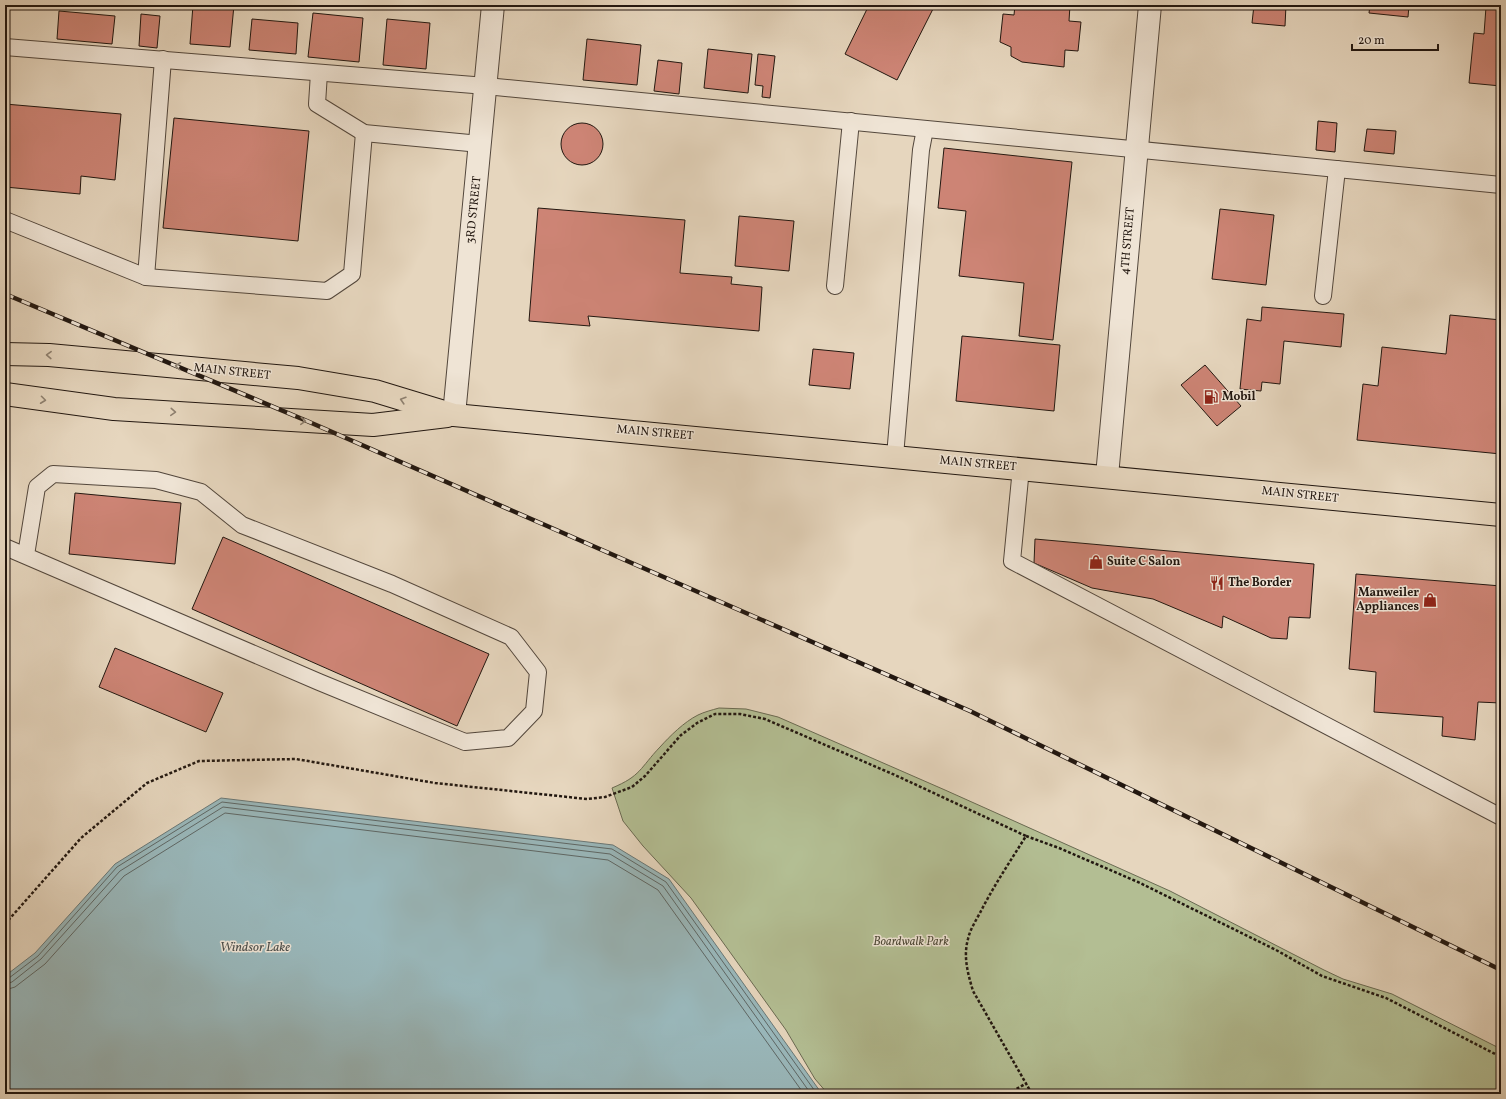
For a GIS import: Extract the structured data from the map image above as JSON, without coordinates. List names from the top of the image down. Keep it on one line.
{"streets":{"main road":["MAIN STREET"],"street":["3RD STREET","4TH STREET"]},"crossings":[["3RD STREET","MAIN STREET"],["4TH STREET","MAIN STREET"]],"water":["Windsor Lake"],"parks":["Boardwalk Park"],"places":{"fuel station":["Mobil"],"shop":["Suite C Salon","Manweiler Appliances"],"restaurant":["The Border"]},"scale_bar":"20 m"}
